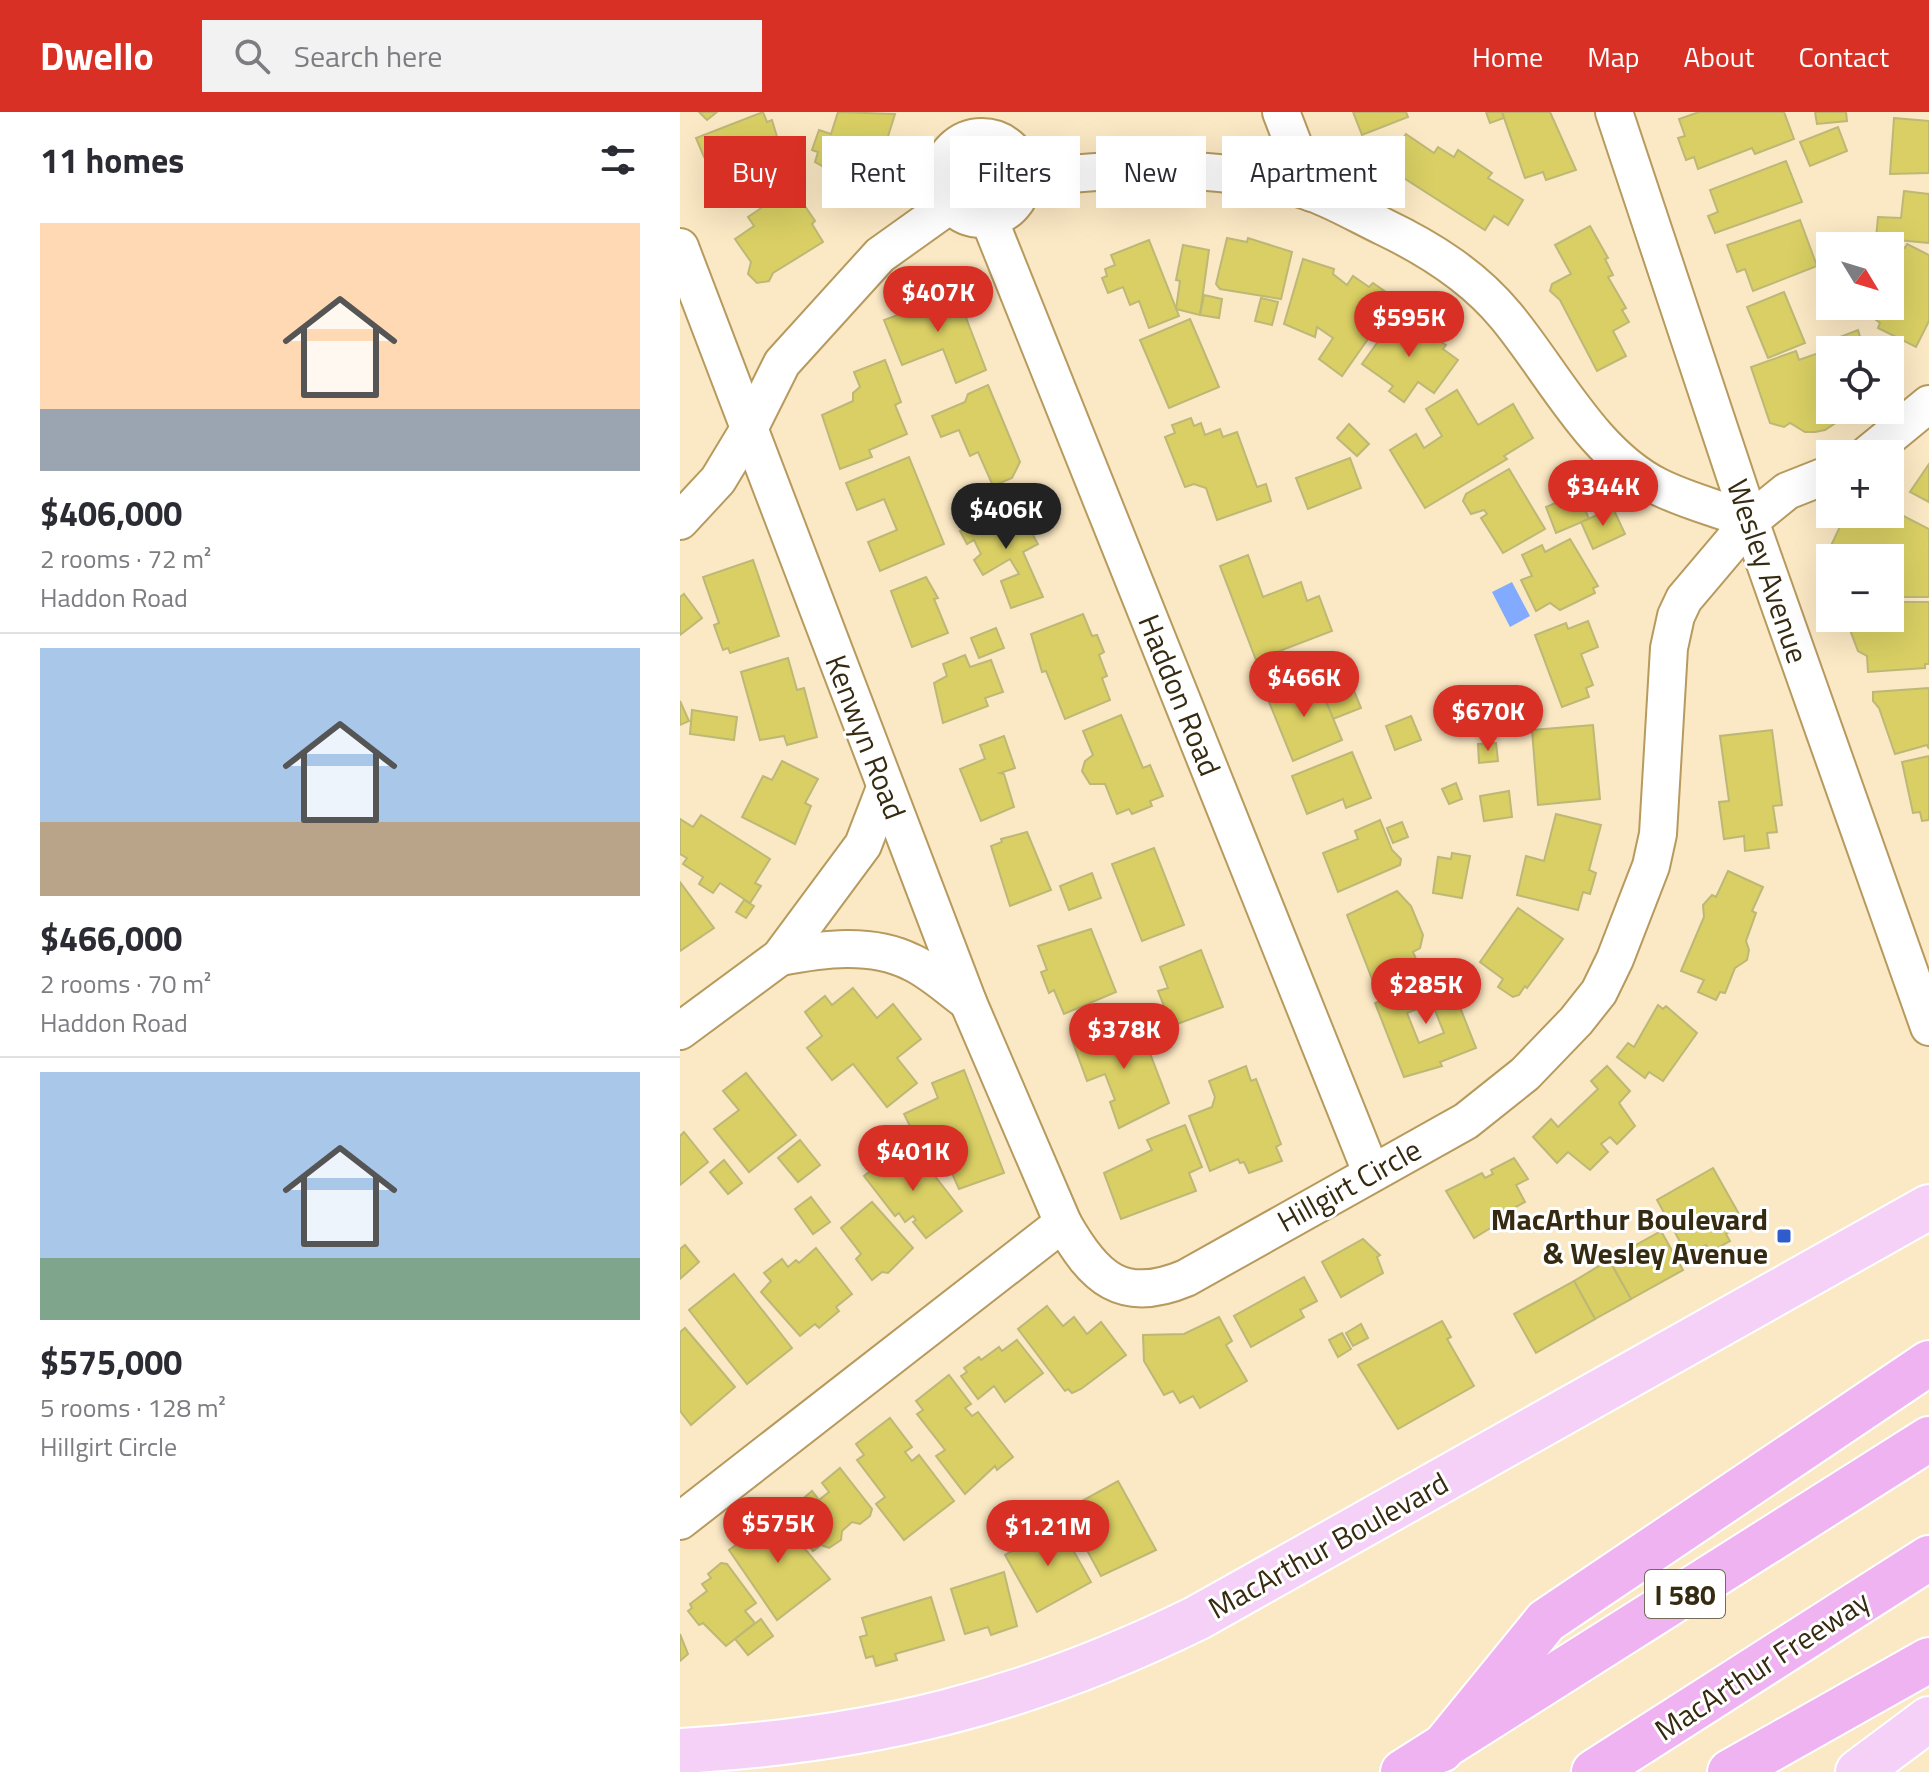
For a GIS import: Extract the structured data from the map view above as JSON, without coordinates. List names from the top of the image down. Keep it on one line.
{"streets":{"highway":["I 580","MacArthur Freeway"],"main road":["MacArthur Boulevard"],"street":["Wesley Avenue","Haddon Road","Kenwyn Road","Hillgirt Circle"]},"crossings":[["Wesley Avenue","Hillgirt Circle"],["Haddon Road","Hillgirt Circle"],["Kenwyn Road","Hillgirt Circle"]],"places":{"transit":["MacArthur Boulevard & Wesley Avenue"]},"north":"bottom right","page":{"header":"Dwello","search":"Search here","nav":["Home","Map","About","Contact"],"heading":"11 homes","chip":["Buy","Rent","Filters","New","Apartment"],"list":[{"name":"$406,000","note":"2 rooms · 72 m² · Haddon Road"},{"name":"$466,000","note":"2 rooms · 70 m² · Haddon Road"},{"name":"$575,000","note":"5 rooms · 128 m² · Hillgirt Circle"}],"map_buttons":["+","−"],"price":["$407K","$595K","$344K","$406K","$466K","$670K","$285K","$378K","$401K","$575K","$1.21M"]}}
